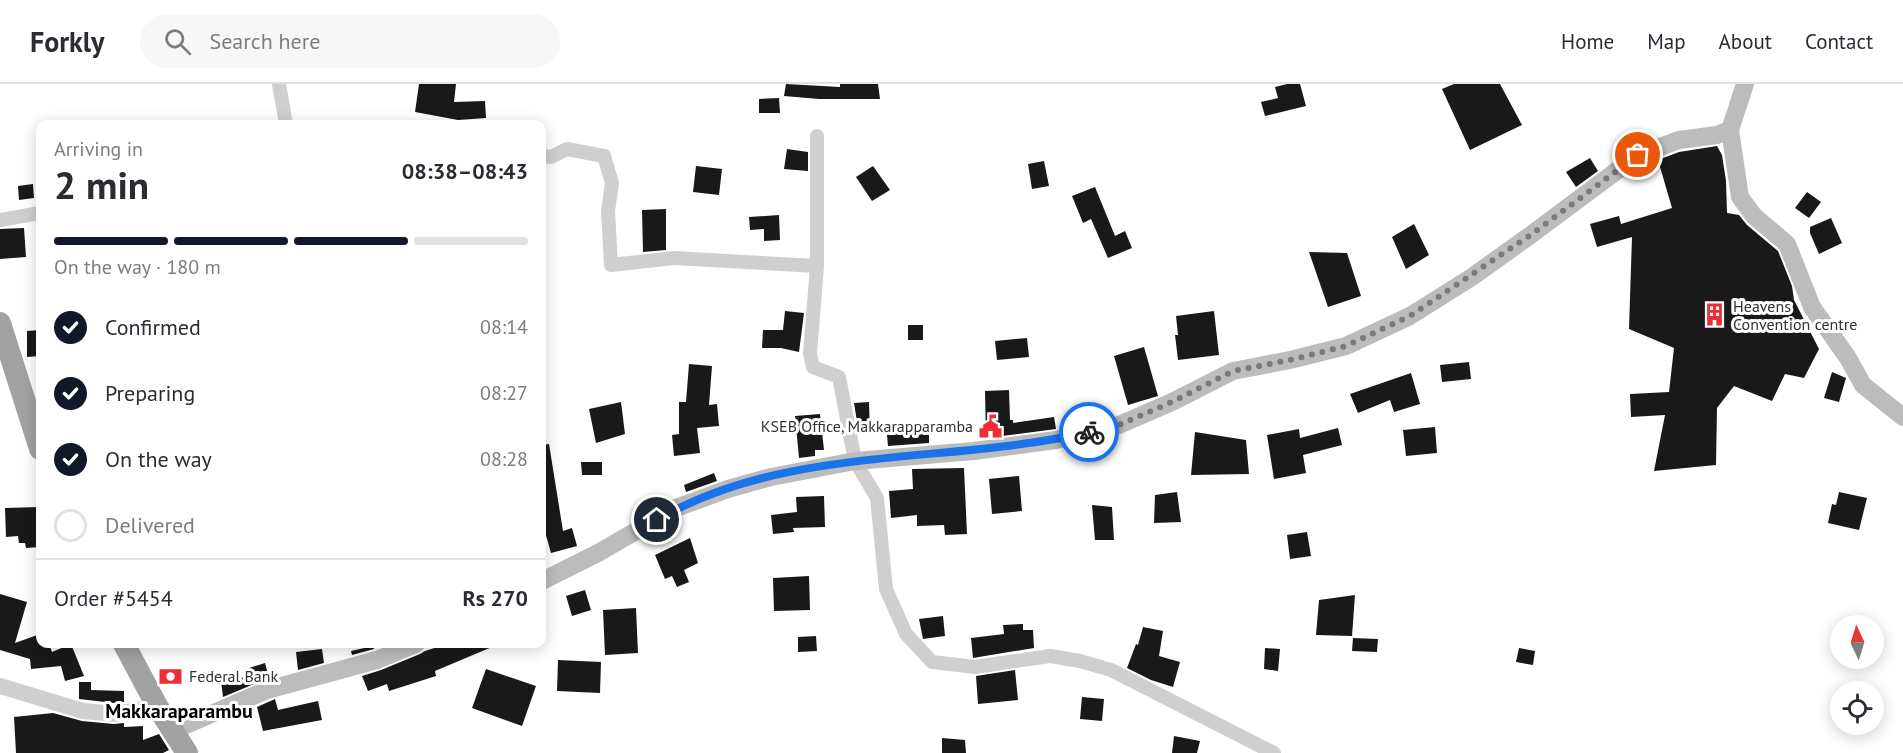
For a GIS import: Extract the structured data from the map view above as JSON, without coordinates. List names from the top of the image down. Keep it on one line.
{"districts":["Makkaraparambu"],"places":{"building":["Heavens Convention centre"],"public building":["KSEB Office, Makkarapparamba"],"bank":["Federal Bank"]},"north":"top","page":{"header":"Forkly","search":"Search here","nav":["Home","Map","About","Contact"],"heading":["2 min","Arriving in","08:38–08:43"],"panel":["Order #5454","Rs 270"],"bar":"On the way · 180 m","list":[["Confirmed","08:14"],["Preparing","08:27"],["On the way","08:28"],"Delivered"]}}
